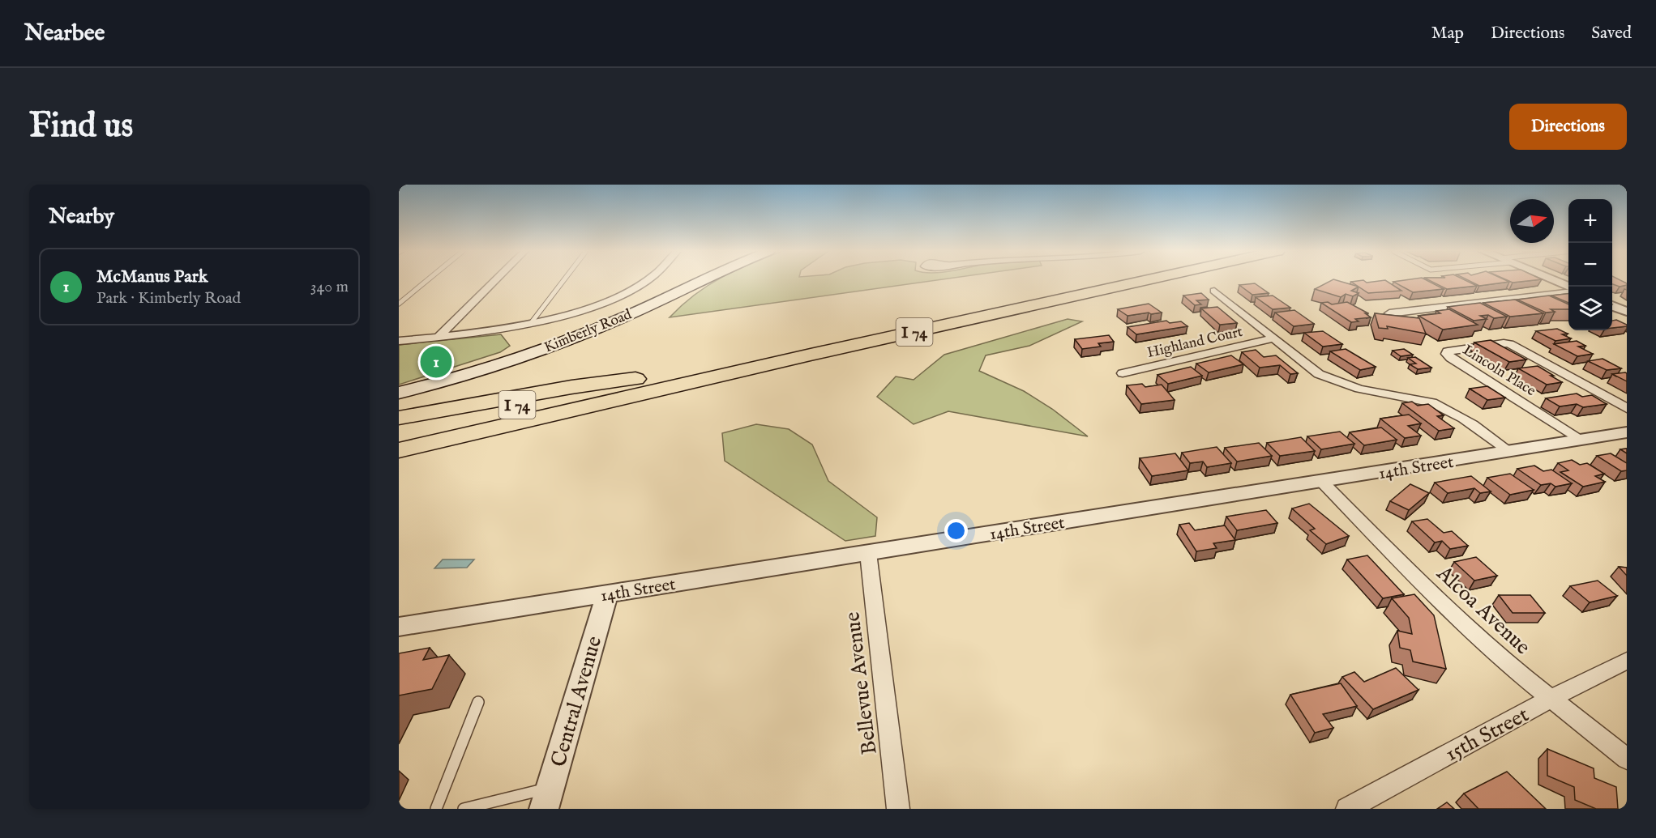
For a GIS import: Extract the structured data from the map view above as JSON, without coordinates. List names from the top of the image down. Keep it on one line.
{"streets":{"highway":["I 74"],"main road":["Kimberly Road"],"street":["Highland Court","Lincoln Place","14th Street","Alcoa Avenue","Bellevue Avenue","Central Avenue","15th Street"]},"crossings":[["Lincoln Place","14th Street"],["14th Street","Alcoa Avenue"],["14th Street","Bellevue Avenue"],["14th Street","Central Avenue"],["Alcoa Avenue","15th Street"]],"north":"right","page":{"header":"Nearbee","nav":["Map","Directions","Saved"],"buttons":"Directions","title":"Find us","heading":"Nearby","map_buttons":["+","−"],"list":[{"mark":"1","name":"McManus Park","note":"Park · Kimberly Road","value":"340 m"}],"pins":"1"}}
